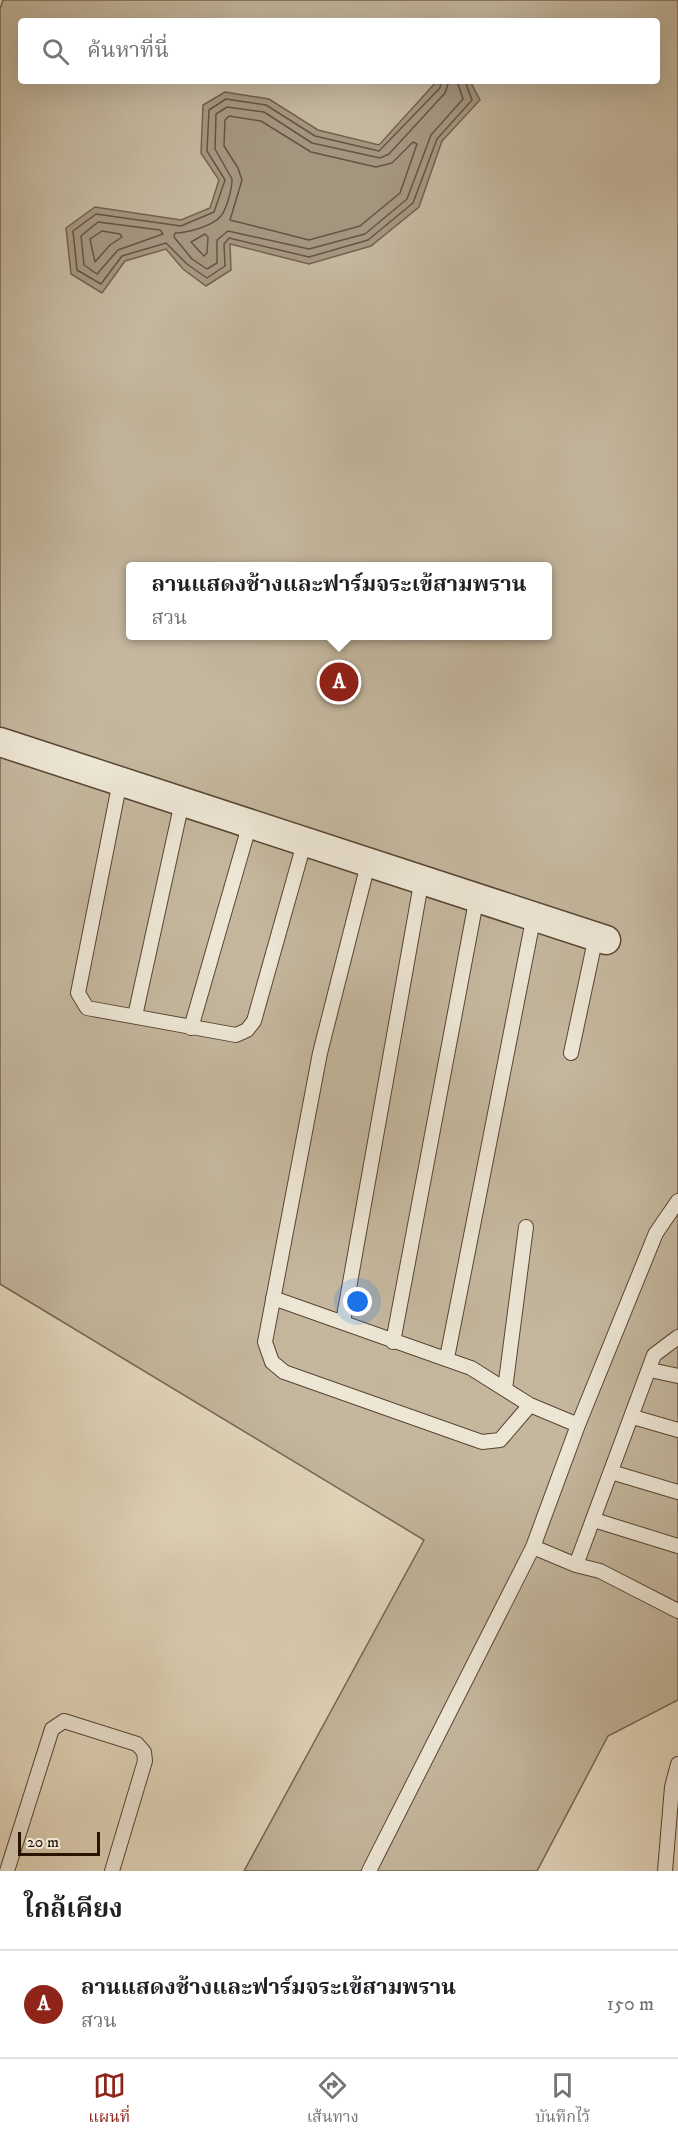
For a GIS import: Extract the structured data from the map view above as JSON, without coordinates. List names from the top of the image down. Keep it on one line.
{"scale_bar":"20 m","page":{"search":"ค้นหาที่นี่","popup":["ลานแสดงช้างและฟาร์มจระเข้สามพราน","สวน"],"pins":"A","scale":"20 m","heading":"ใกล้เคียง","list":[{"mark":"A","name":"ลานแสดงช้างและฟาร์มจระเข้สามพราน","note":"สวน","value":"150 m"}],"nav":["แผนที่","เส้นทาง","บันทึกไว้"]}}
